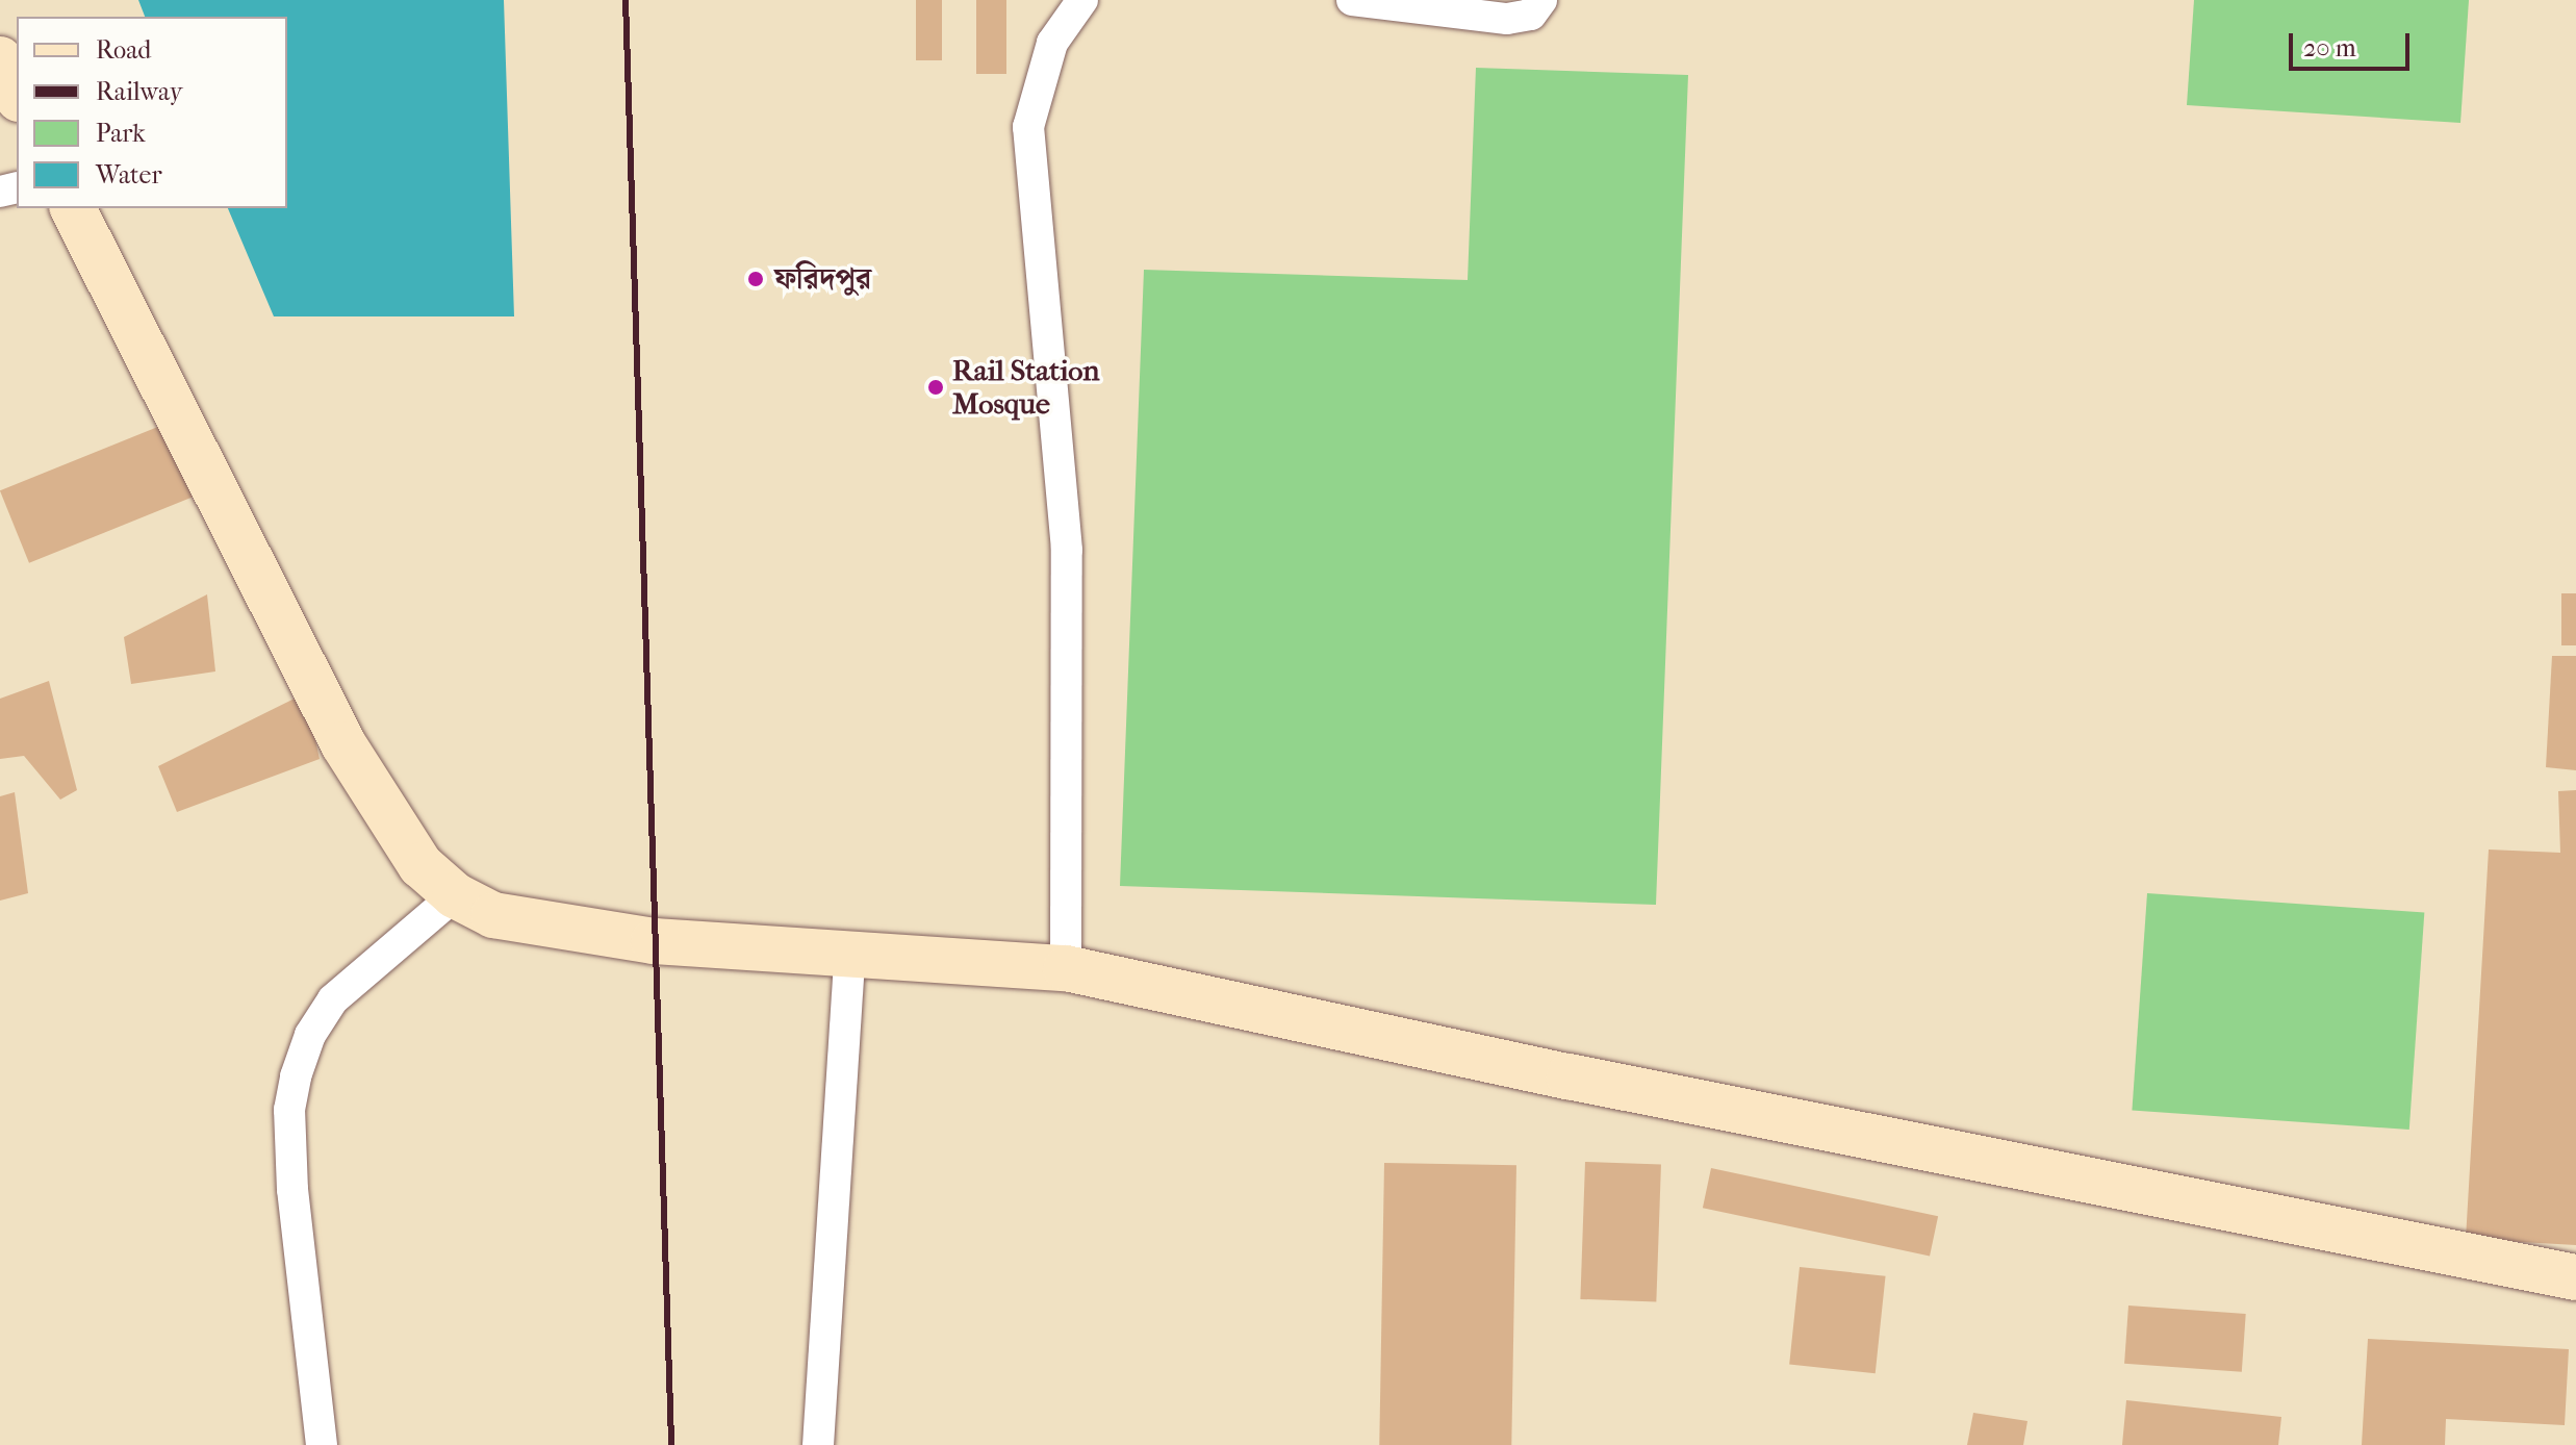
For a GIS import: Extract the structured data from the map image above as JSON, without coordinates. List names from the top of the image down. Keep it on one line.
{"places":["ফরিদপুর","Rail Station Mosque"],"legend":["Road","Railway","Park","Water"],"scale_bar":"20 m"}
